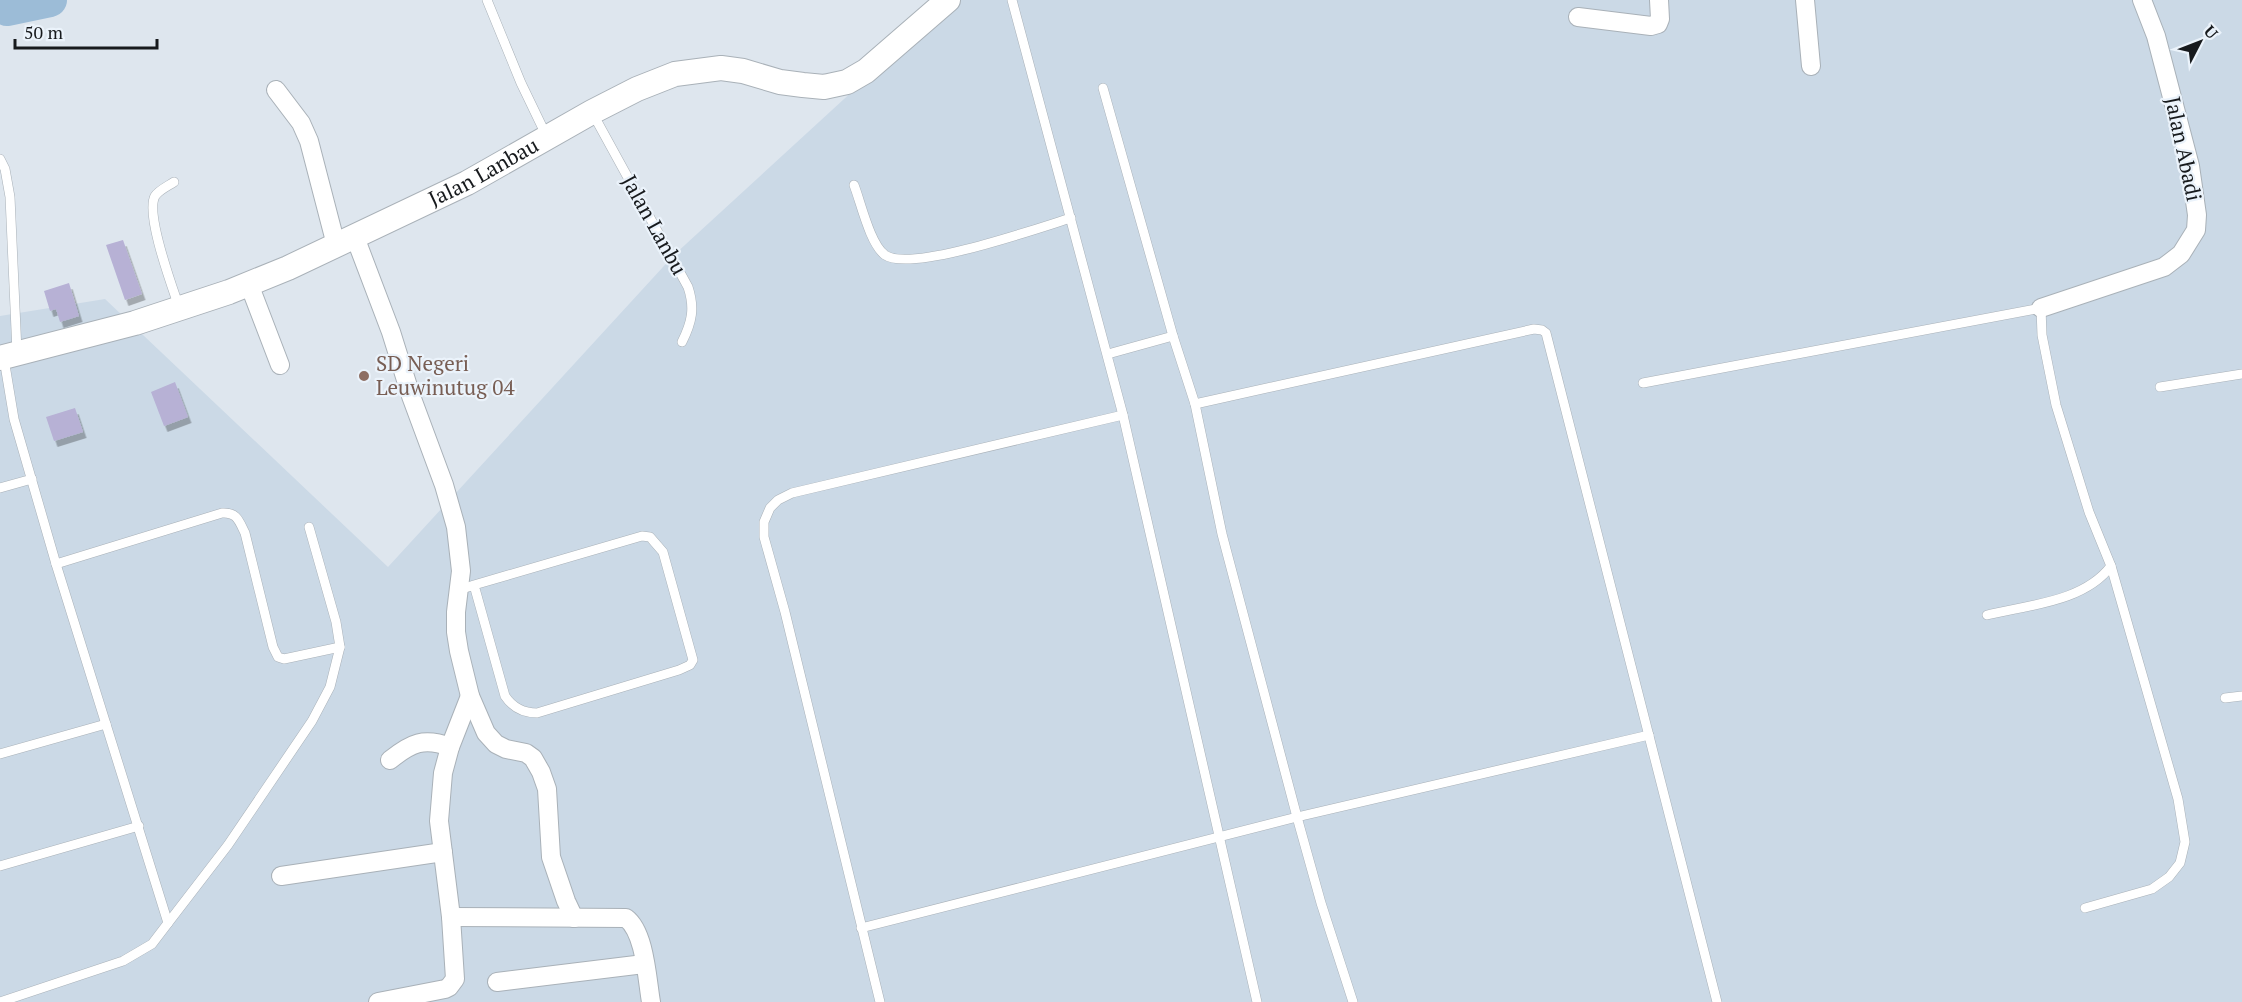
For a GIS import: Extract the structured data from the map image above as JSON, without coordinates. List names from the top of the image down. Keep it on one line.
{"streets":{"street":["Jalan Abadi","Jalan Lanbau"],"lane":["Jalan Lanbu"]},"crossings":[["Jalan Lanbau","Jalan Lanbu"]],"places":["SD Negeri Leuwinutug 04"],"scale_bar":"50 m","north":"top right"}
